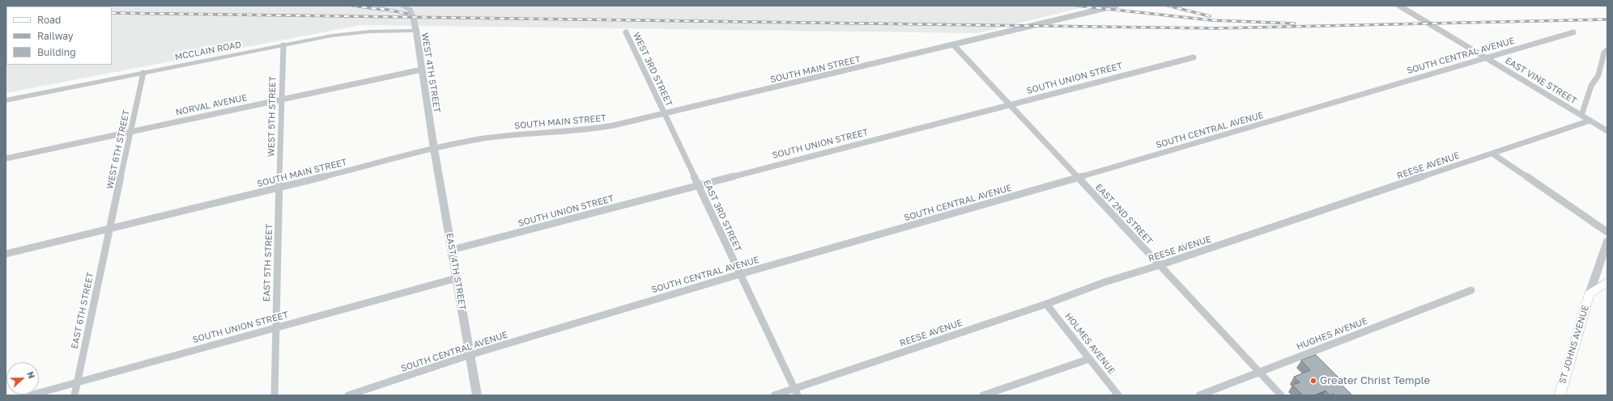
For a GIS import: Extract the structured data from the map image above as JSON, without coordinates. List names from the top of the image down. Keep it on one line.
{"streets":{"main road":["ST JOHNS AVENUE"],"street":["MCCLAIN ROAD","SOUTH CENTRAL AVENUE","WEST 3RD STREET","SOUTH MAIN STREET","WEST 4TH STREET","SOUTH UNION STREET","EAST VINE STREET","NORVAL AVENUE","WEST 5TH STREET","WEST 6TH STREET","REESE AVENUE","EAST 2ND STREET","EAST 3RD STREET","EAST 5TH STREET","EAST 4TH STREET","EAST 6TH STREET","HUGHES AVENUE","HOLMES AVENUE"]},"crossings":[["MCCLAIN ROAD","WEST 4TH STREET"],["MCCLAIN ROAD","WEST 5TH STREET"],["MCCLAIN ROAD","WEST 6TH STREET"],["SOUTH CENTRAL AVENUE","EAST VINE STREET"],["SOUTH CENTRAL AVENUE","EAST 2ND STREET"],["SOUTH CENTRAL AVENUE","EAST 3RD STREET"],["SOUTH CENTRAL AVENUE","EAST 4TH STREET"],["WEST 3RD STREET","SOUTH MAIN STREET"],["WEST 3RD STREET","EAST 3RD STREET"],["SOUTH MAIN STREET","WEST 4TH STREET"],["SOUTH MAIN STREET","WEST 5TH STREET"],["SOUTH MAIN STREET","WEST 6TH STREET"],["SOUTH MAIN STREET","EAST 2ND STREET"],["SOUTH MAIN STREET","EAST 3RD STREET"],["SOUTH MAIN STREET","EAST 5TH STREET"],["SOUTH MAIN STREET","EAST 4TH STREET"],["SOUTH MAIN STREET","EAST 6TH STREET"],["WEST 4TH STREET","NORVAL AVENUE"],["WEST 4TH STREET","EAST 4TH STREET"],["SOUTH UNION STREET","EAST 2ND STREET"],["SOUTH UNION STREET","EAST 3RD STREET"],["SOUTH UNION STREET","EAST 5TH STREET"],["SOUTH UNION STREET","EAST 4TH STREET"],["SOUTH UNION STREET","EAST 6TH STREET"],["EAST VINE STREET","REESE AVENUE"],["NORVAL AVENUE","WEST 5TH STREET"],["NORVAL AVENUE","WEST 6TH STREET"],["WEST 5TH STREET","EAST 5TH STREET"],["WEST 6TH STREET","EAST 6TH STREET"],["REESE AVENUE","EAST 2ND STREET"],["REESE AVENUE","EAST 3RD STREET"],["REESE AVENUE","HOLMES AVENUE"],["EAST 2ND STREET","HUGHES AVENUE"]],"places":["Greater Christ Temple"],"legend":["Road","Railway","Building"],"north":"right"}
